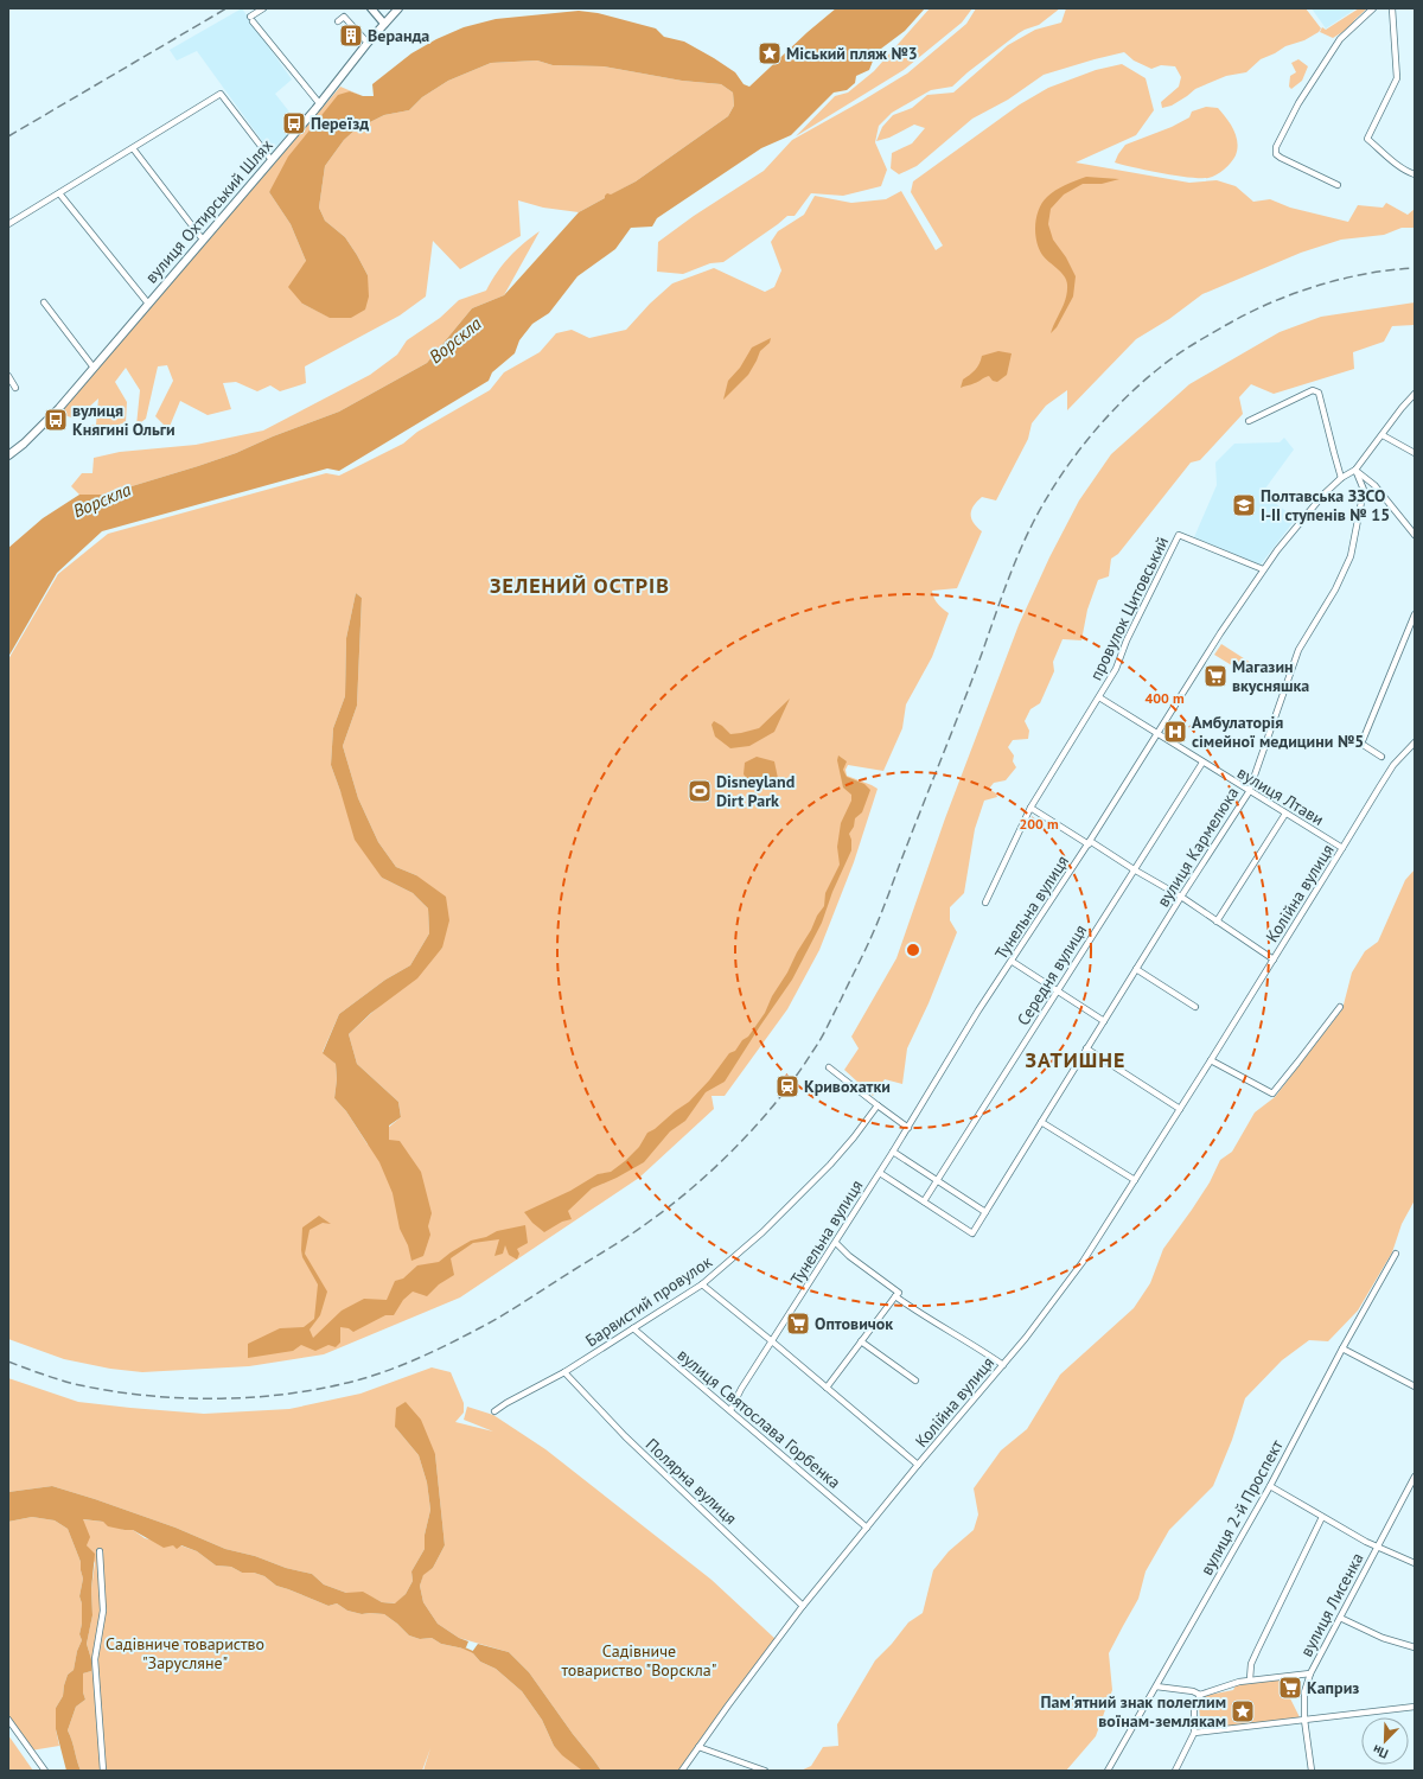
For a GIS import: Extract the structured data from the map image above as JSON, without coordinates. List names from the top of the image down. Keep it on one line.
{"streets":{"main road":["вулиця Охтирський Шлях"],"street":["провулок Цитовський","вулиця Лтави","вулиця Кармелюка","Колійна вулиця","Тунельна вулиця","Середня вулиця","Барвистий провулок","вулиця Святослава Горбенка","Полярна вулиця","вулиця 2-й Проспект","вулиця Лисенка"]},"crossings":[["провулок Цитовський","вулиця Лтави"],["провулок Цитовський","Тунельна вулиця"],["вулиця Лтави","вулиця Кармелюка"],["вулиця Лтави","Колійна вулиця"],["вулиця Лтави","Тунельна вулиця"],["вулиця Лтави","Середня вулиця"],["вулиця Кармелюка","Тунельна вулиця"],["вулиця Кармелюка","Середня вулиця"],["Колійна вулиця","вулиця Святослава Горбенка"],["Колійна вулиця","Полярна вулиця"],["Тунельна вулиця","вулиця Святослава Горбенка"],["Барвистий провулок","вулиця Святослава Горбенка"],["Барвистий провулок","Полярна вулиця"]],"districts":["ЗЕЛЕНИЙ ОСТРІВ","ЗАТИШНЕ"],"water":["Ворскла"],"parks":["Садівниче товариство \"Зарусляне\"","Садівниче товариство \"Ворскла\""],"places":{"building":["Веранда"],"place":["Міський пляж №3","Пам'ятний знак полеглим воїнам-землякам"],"bus stop":["Переїзд","вулиця Княгині Ольги"],"school or university":["Полтавська ЗЗСО І-ІІ ступенів № 15"],"supermarket":["Магазин вкусняшка","Оптовичок","Каприз"],"hospital":["Амбулаторія сімейної медицини №5"],"sports":["Disneyland Dirt Park"],"station":["Кривохатки"]},"north":"bottom left","rings":["400 m","200 m"]}
